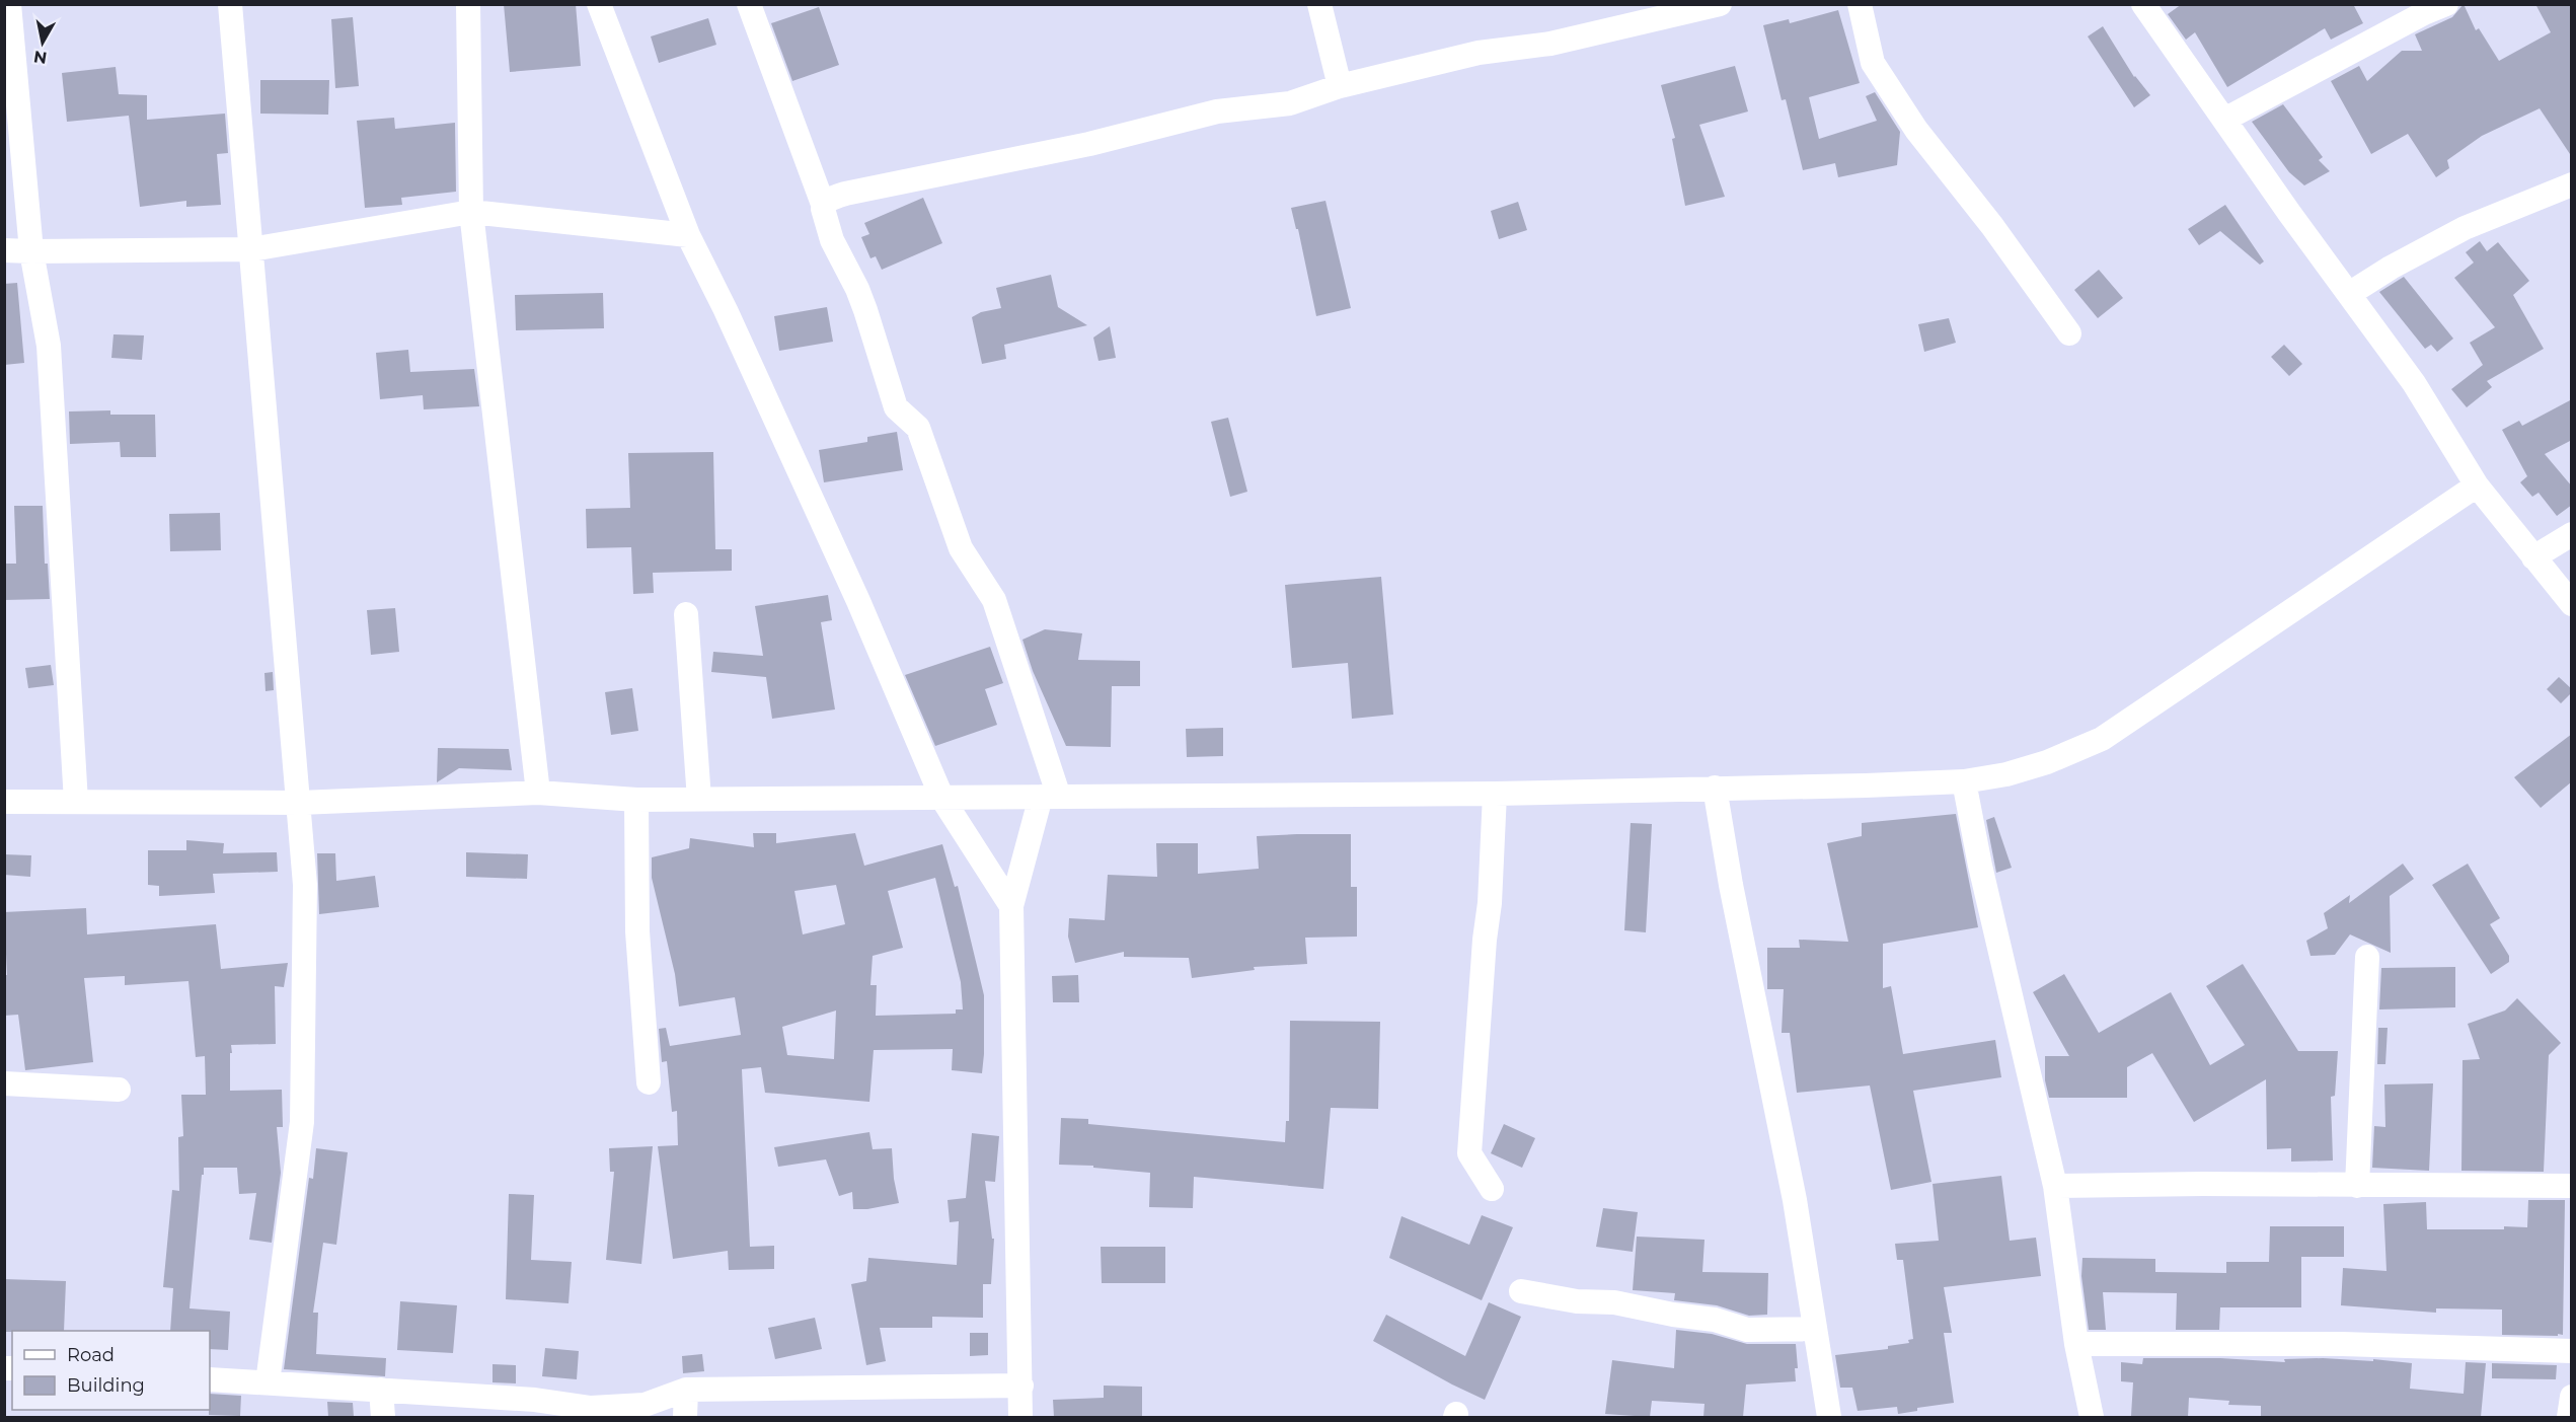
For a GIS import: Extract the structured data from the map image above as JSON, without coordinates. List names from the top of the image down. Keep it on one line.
{"legend":["Road","Building"],"north":"bottom"}
